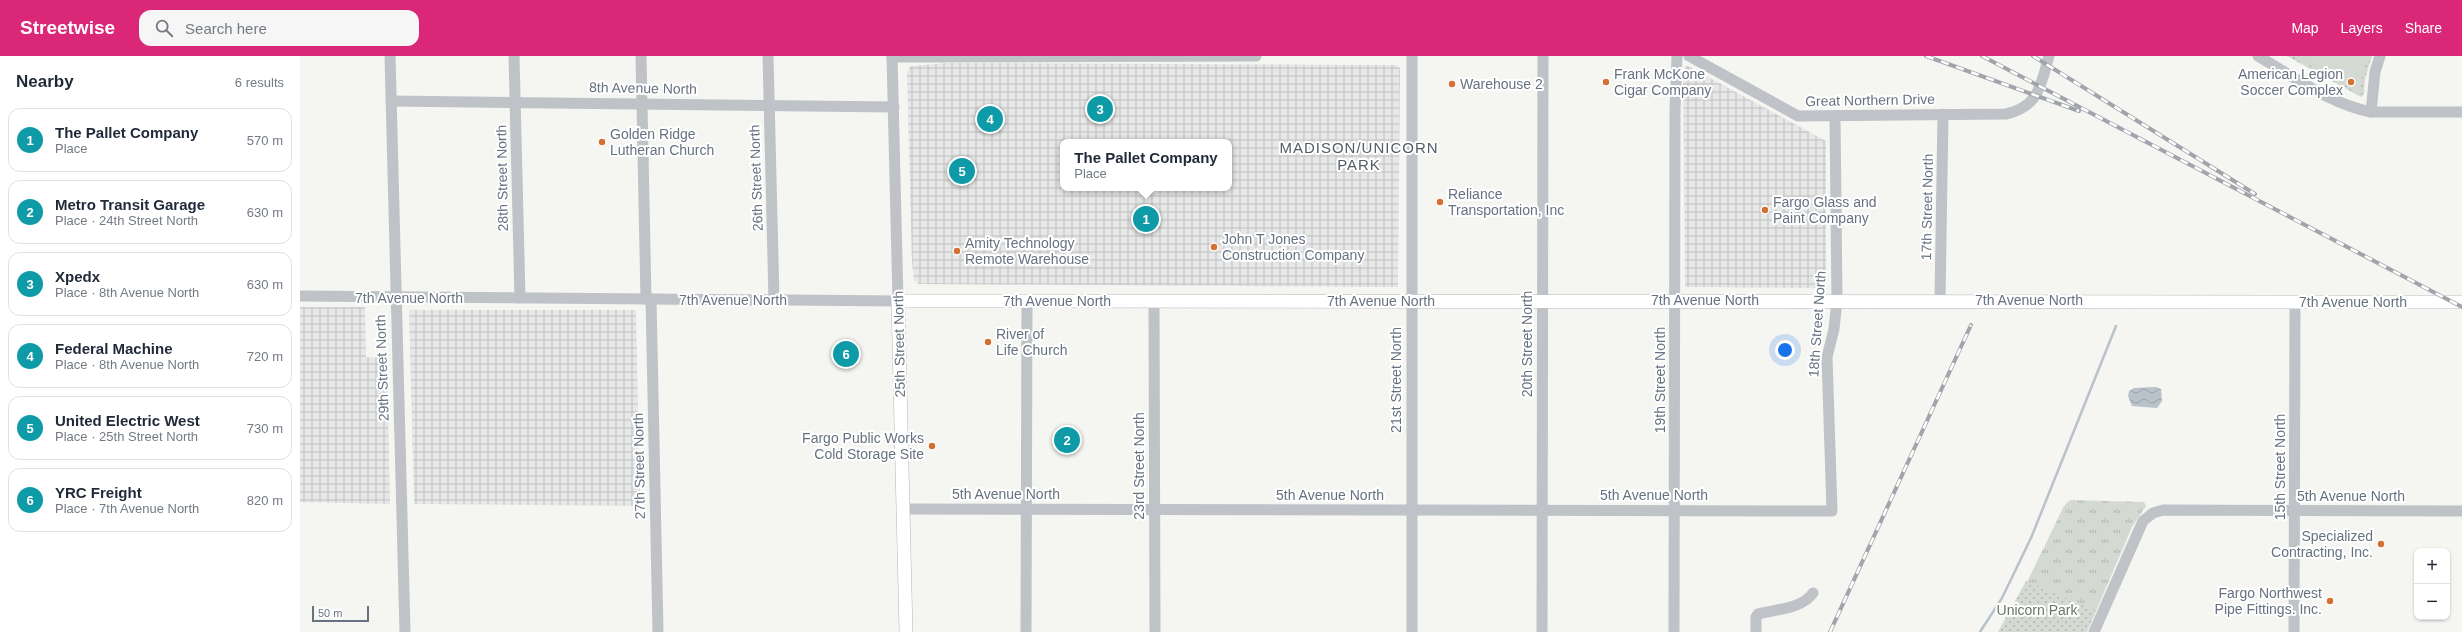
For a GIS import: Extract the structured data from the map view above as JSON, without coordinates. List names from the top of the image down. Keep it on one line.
{"streets":{"main road":["7th Avenue North","25th Street North"],"street":["8th Avenue North","Great Northern Drive","28th Street North","26th Street North","17th Street North","18th Street North","20th Street North","29th Street North","21st Street North","19th Street North","27th Street North","23rd Street North","15th Street North","5th Avenue North"]},"crossings":[["8th Avenue North","28th Street North"],["8th Avenue North","26th Street North"],["8th Avenue North","25th Street North"],["8th Avenue North","29th Street North"],["8th Avenue North","27th Street North"],["Great Northern Drive","17th Street North"],["Great Northern Drive","18th Street North"],["28th Street North","7th Avenue North"],["26th Street North","7th Avenue North"],["17th Street North","7th Avenue North"],["7th Avenue North","18th Street North"],["7th Avenue North","25th Street North"],["7th Avenue North","20th Street North"],["7th Avenue North","29th Street North"],["7th Avenue North","21st Street North"],["7th Avenue North","19th Street North"],["7th Avenue North","27th Street North"],["7th Avenue North","23rd Street North"],["7th Avenue North","15th Street North"],["18th Street North","5th Avenue North"],["25th Street North","5th Avenue North"],["20th Street North","5th Avenue North"],["21st Street North","5th Avenue North"],["19th Street North","5th Avenue North"],["23rd Street North","5th Avenue North"],["15th Street North","5th Avenue North"]],"districts":["MADISON/UNICORN PARK"],"parks":["Unicorn Park"],"places":["Frank McKone Cigar Company","American Legion Soccer Complex","Warehouse 2","Golden Ridge Lutheran Church","Reliance Transportation, Inc","Fargo Glass and Paint Company","John T Jones Construction Company","Amity Technology Remote Warehouse","River of Life Church","Fargo Public Works Cold Storage Site","Specialized Contracting, Inc.","Fargo Northwest Pipe Fittings. Inc."],"scale_bar":"50 m","page":{"header":"Streetwise","search":"Search here","nav":["Map","Layers","Share"],"heading":["Nearby","6 results"],"pins":["3","4","5","1","6","2"],"list":[{"mark":"1","name":"The Pallet Company","note":"Place","value":"570 m"},{"mark":"2","name":"Metro Transit Garage","note":"Place · 24th Street North","value":"630 m"},{"mark":"3","name":"Xpedx","note":"Place · 8th Avenue North","value":"630 m"},{"mark":"4","name":"Federal Machine","note":"Place · 8th Avenue North","value":"720 m"},{"mark":"5","name":"United Electric West","note":"Place · 25th Street North","value":"730 m"},{"mark":"6","name":"YRC Freight","note":"Place · 7th Avenue North","value":"820 m"}],"popup":["The Pallet Company","Place"],"map_buttons":["+","−"],"scale":"50 m"}}
